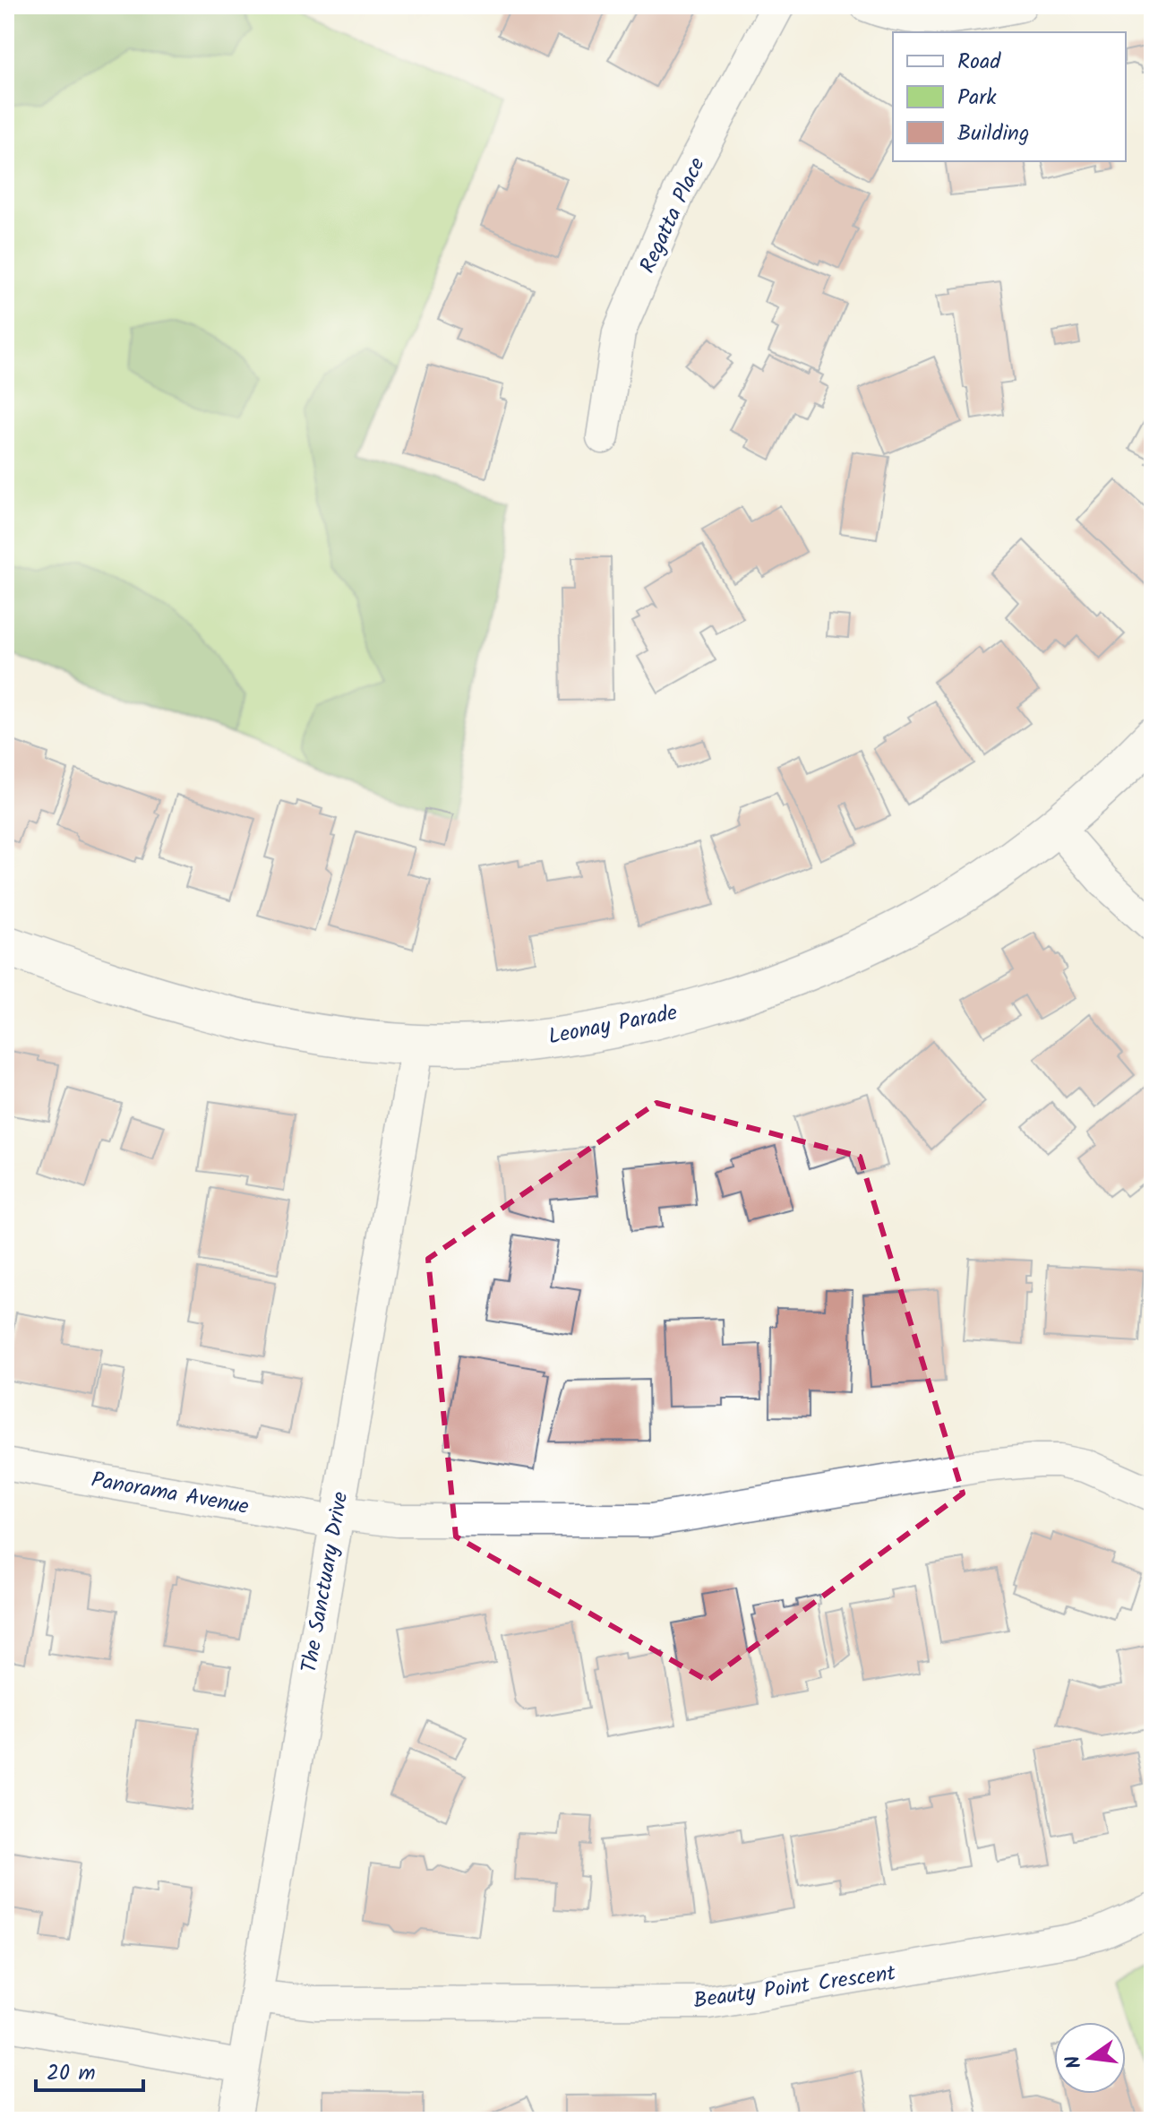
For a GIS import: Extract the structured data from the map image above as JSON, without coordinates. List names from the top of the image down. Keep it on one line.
{"streets":{"street":["Regatta Place","Leonay Parade","Panorama Avenue","The Sanctuary Drive","Beauty Point Crescent"]},"crossings":[["Leonay Parade","The Sanctuary Drive"],["Panorama Avenue","The Sanctuary Drive"],["The Sanctuary Drive","Beauty Point Crescent"]],"legend":["Road","Park","Building"],"scale_bar":"20 m","north":"left"}
